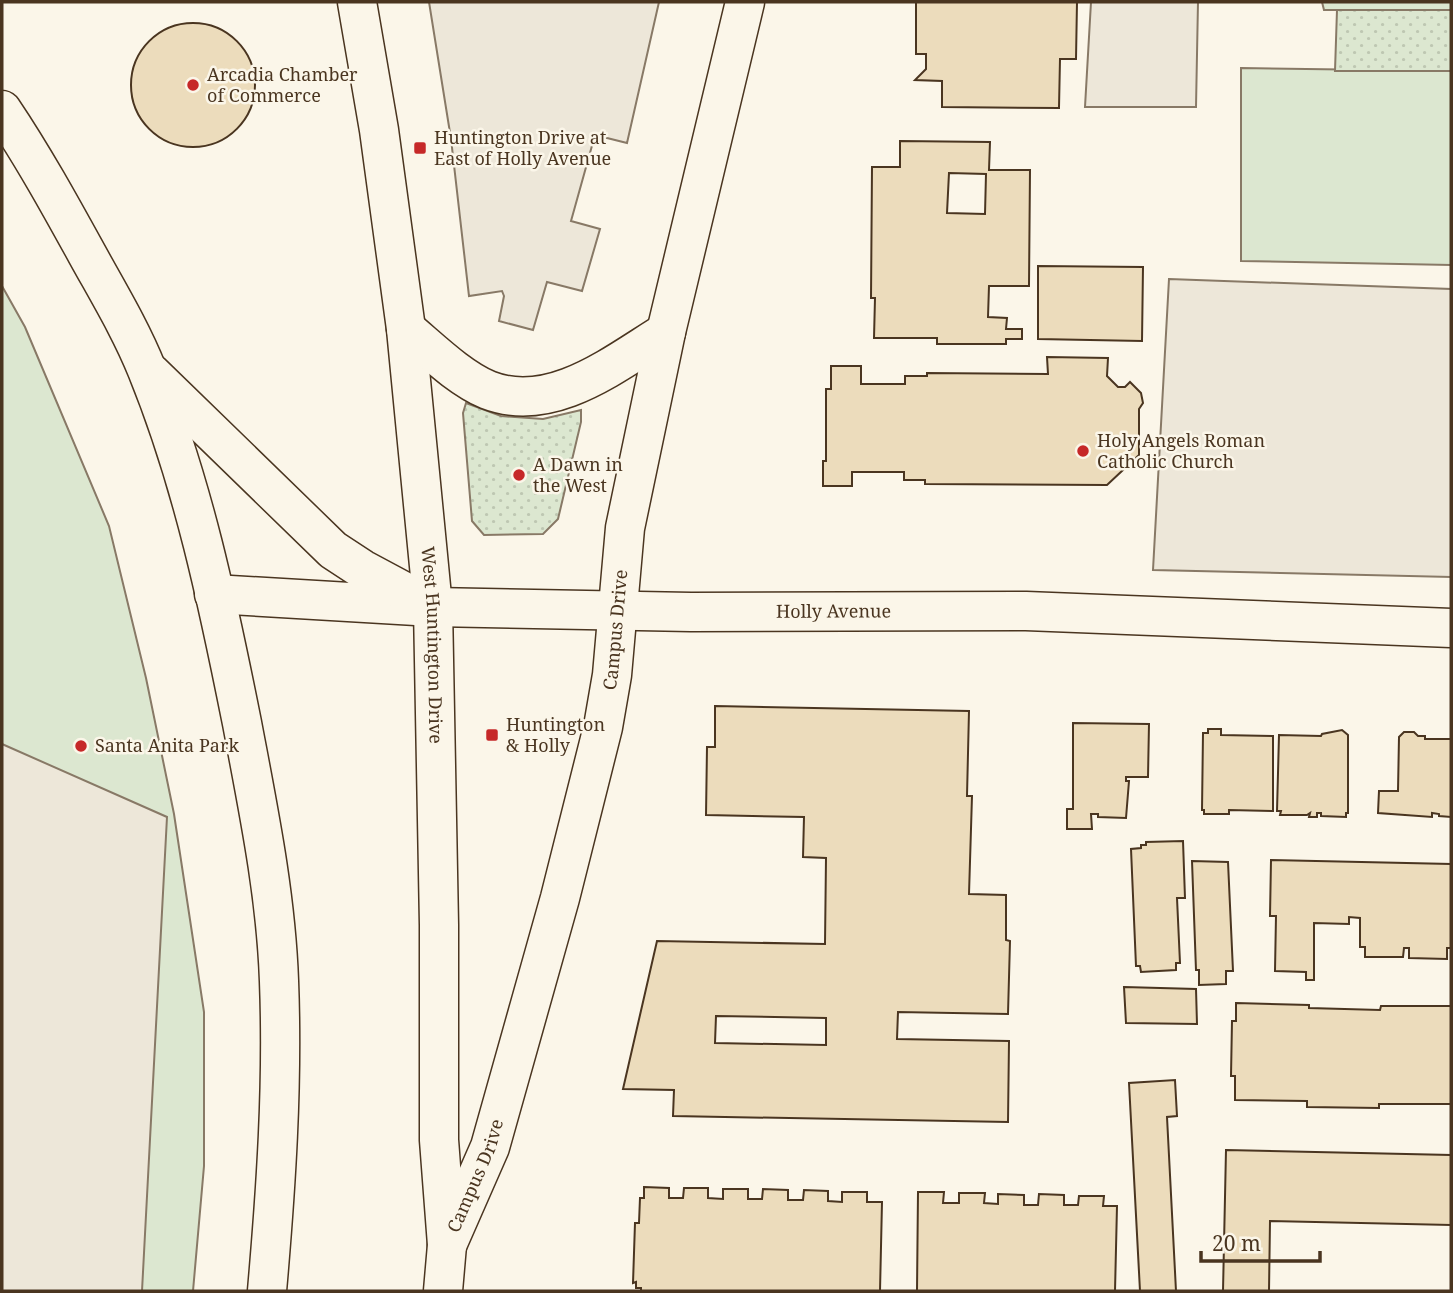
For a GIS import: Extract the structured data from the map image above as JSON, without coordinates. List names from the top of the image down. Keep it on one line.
{"streets":{"main road":["Holly Avenue","Campus Drive","West Huntington Drive"]},"crossings":[["Holly Avenue","Campus Drive"],["Holly Avenue","West Huntington Drive"],["Campus Drive","West Huntington Drive"]],"places":{"other":["Arcadia Chamber of Commerce","Holy Angels Roman Catholic Church","A Dawn in the West","Santa Anita Park"],"transit":["Huntington Drive at East of Holly Avenue","Huntington & Holly"]},"scale_bar":"20 m"}
